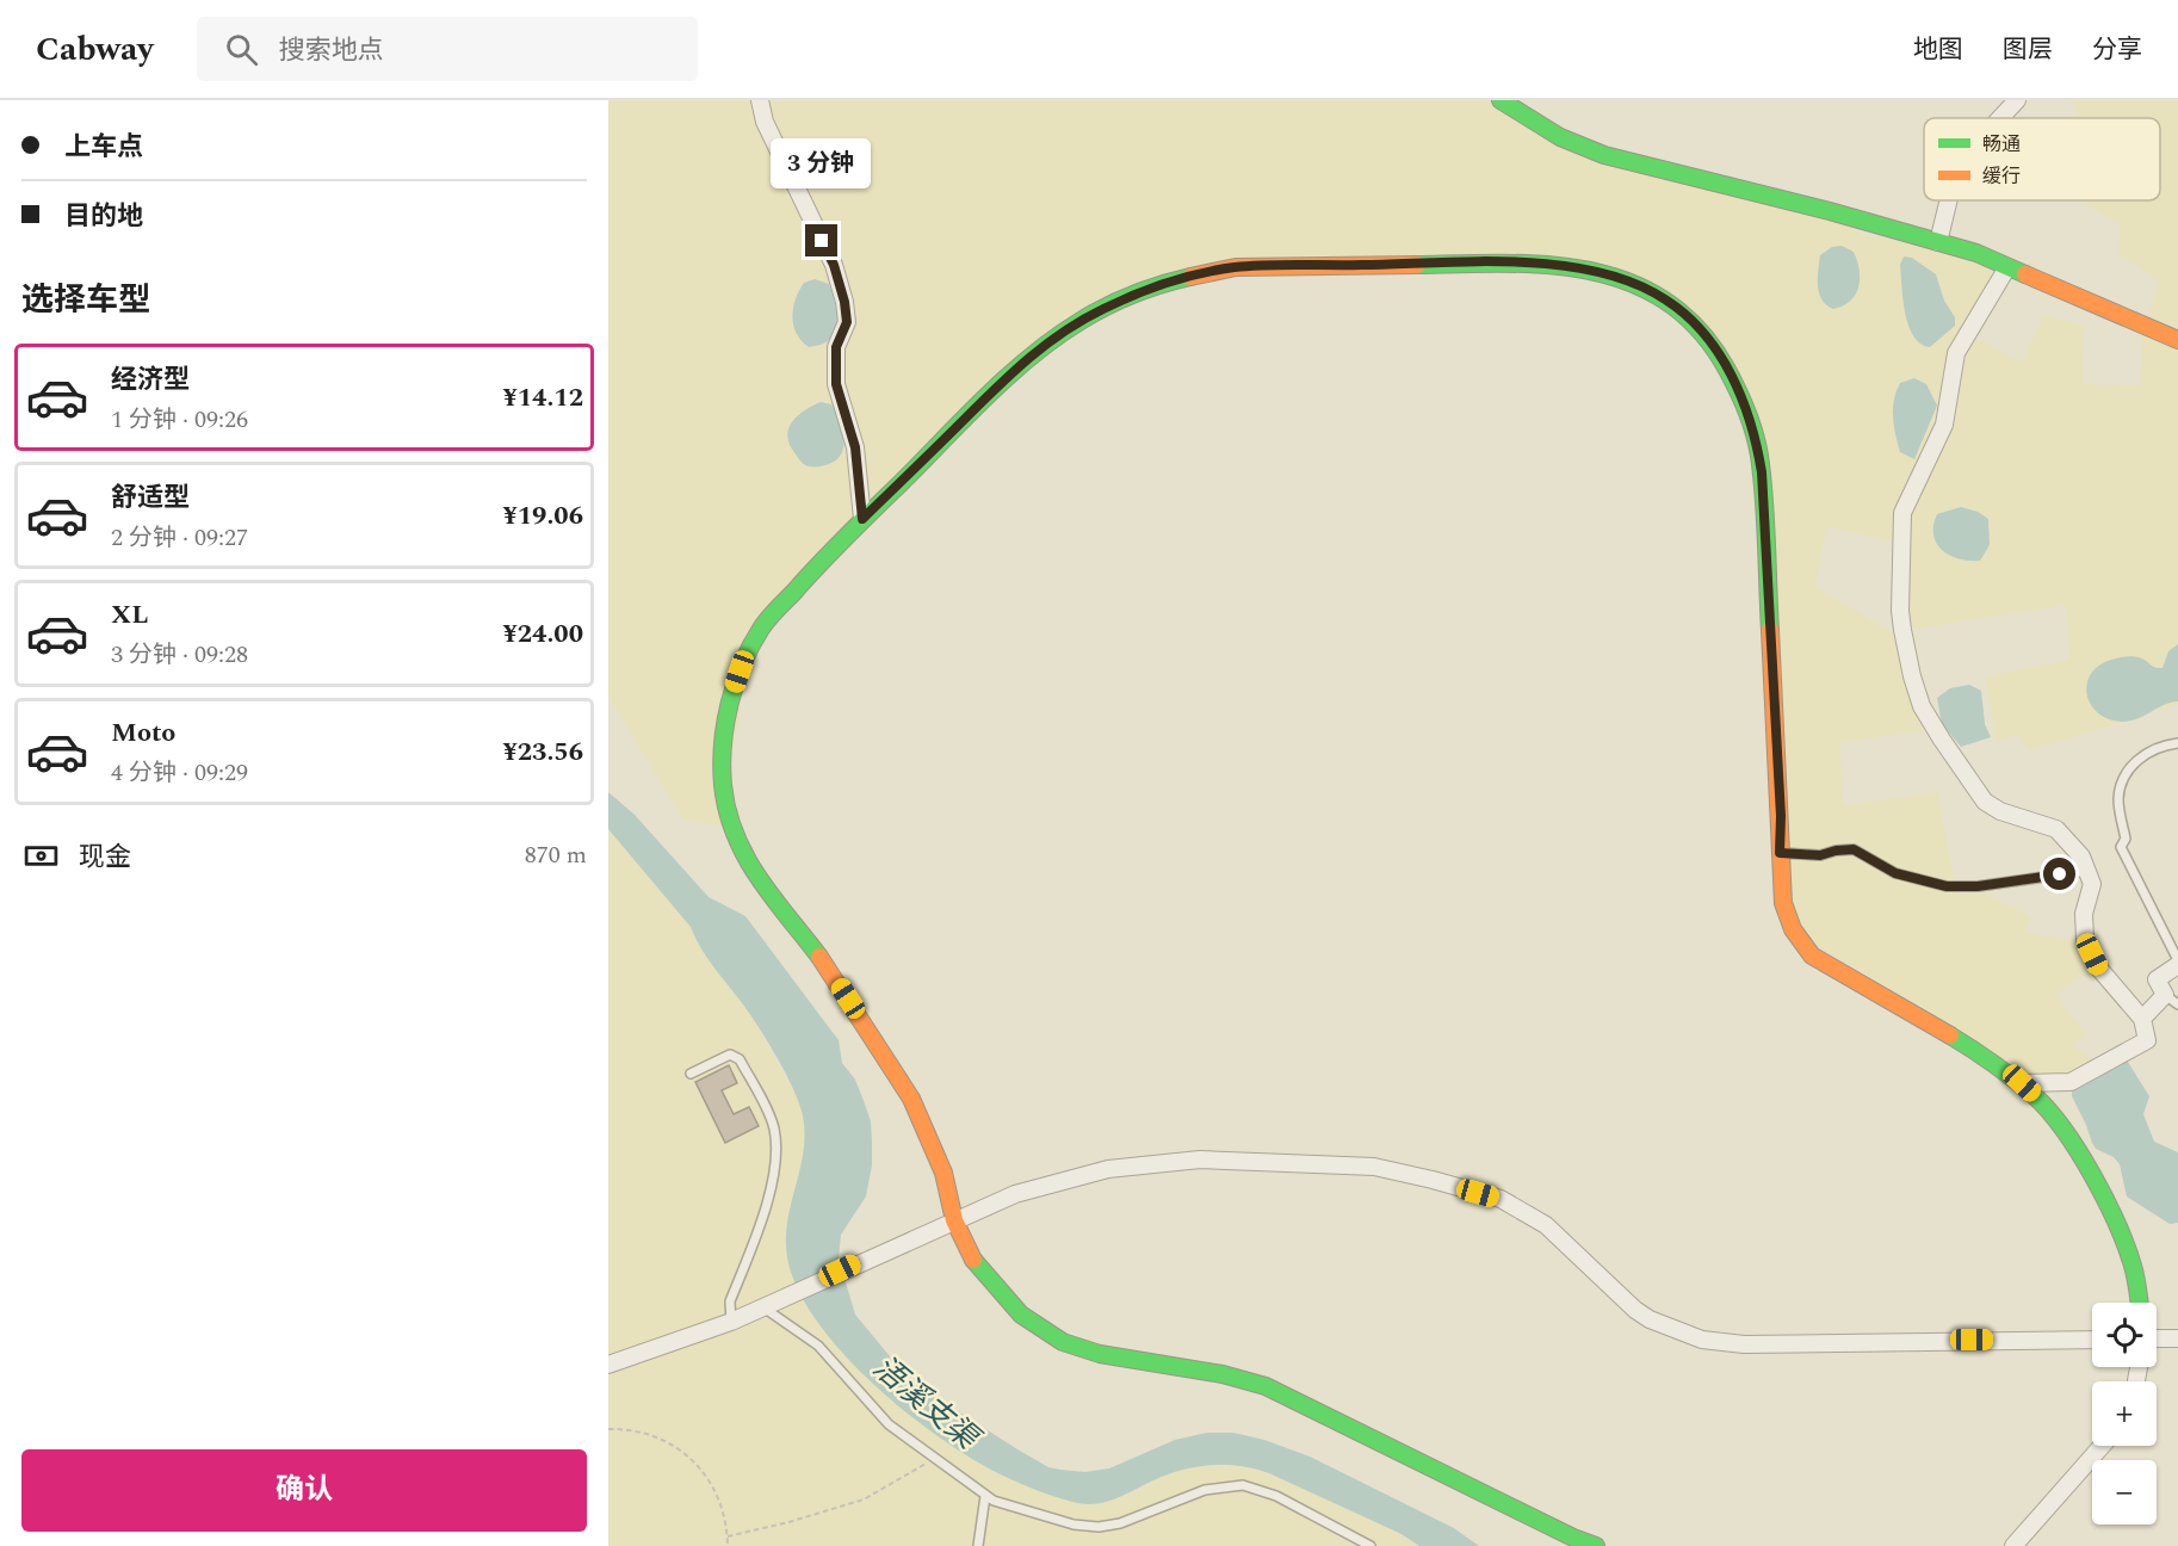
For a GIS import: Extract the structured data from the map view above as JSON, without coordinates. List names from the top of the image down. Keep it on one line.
{"water":["浯溪支渠"],"legend":["畅通","缓行"],"page":{"header":"Cabway","search":"搜索地点","nav":["地图","图层","分享"],"banner":["上车点","目的地"],"bubble":"3 分钟","heading":"选择车型","list":[{"name":"经济型","note":"1 分钟 · 09:26","value":"¥14.12"},{"name":"舒适型","note":"2 分钟 · 09:27","value":"¥19.06"},{"name":"XL","note":"3 分钟 · 09:28","value":"¥24.00"},{"name":"Moto","note":"4 分钟 · 09:29","value":"¥23.56"}],"pay":["现金","870 m"],"map_buttons":["+","−"],"buttons":"确认"}}
